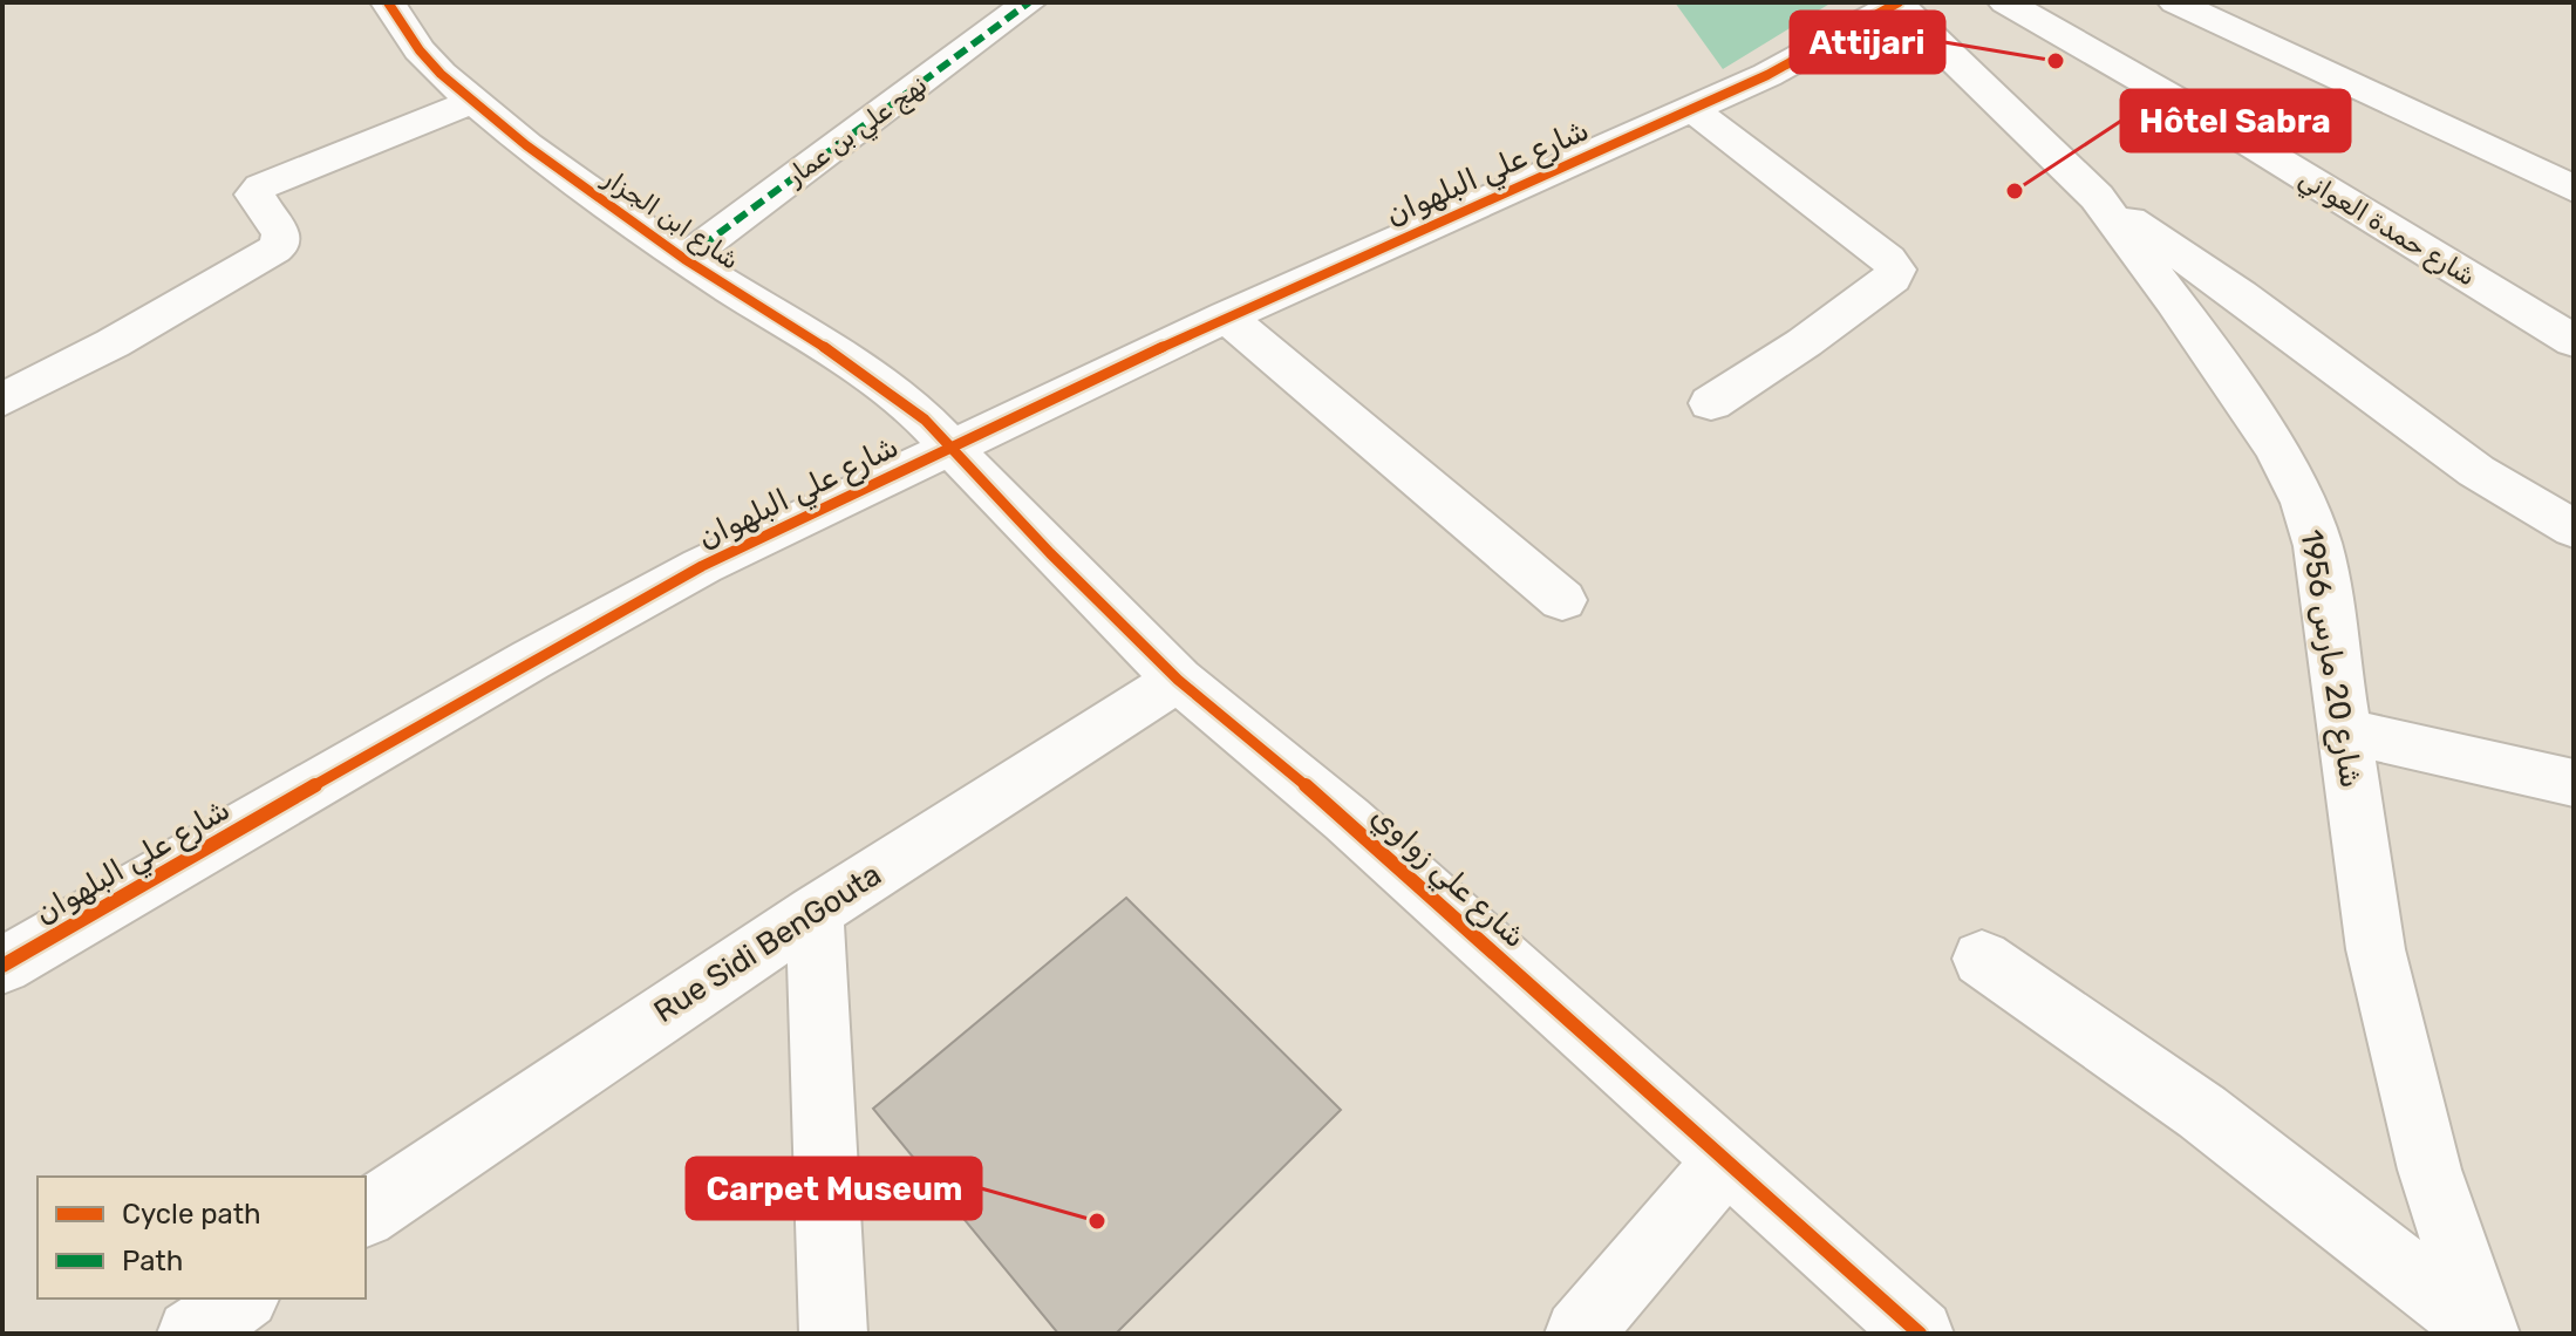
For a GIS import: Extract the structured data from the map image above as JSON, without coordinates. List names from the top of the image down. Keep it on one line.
{"streets":{"street":["نهج علي بن عمار","شارع علي البلهوان","شارع ابن الجزار","شارع حمدة العواني","شارع 20 مارس 1956","شارع علي زواوي","Rue Sidi BenGouta"]},"crossings":[["نهج علي بن عمار","شارع ابن الجزار"],["شارع علي البلهوان","شارع ابن الجزار"],["شارع علي البلهوان","شارع 20 مارس 1956"],["شارع علي البلهوان","شارع علي زواوي"],["شارع ابن الجزار","شارع علي زواوي"],["شارع علي زواوي","Rue Sidi BenGouta"]],"places":["Attijari","Hôtel Sabra","Carpet Museum"],"legend":["Cycle path","Path"]}
